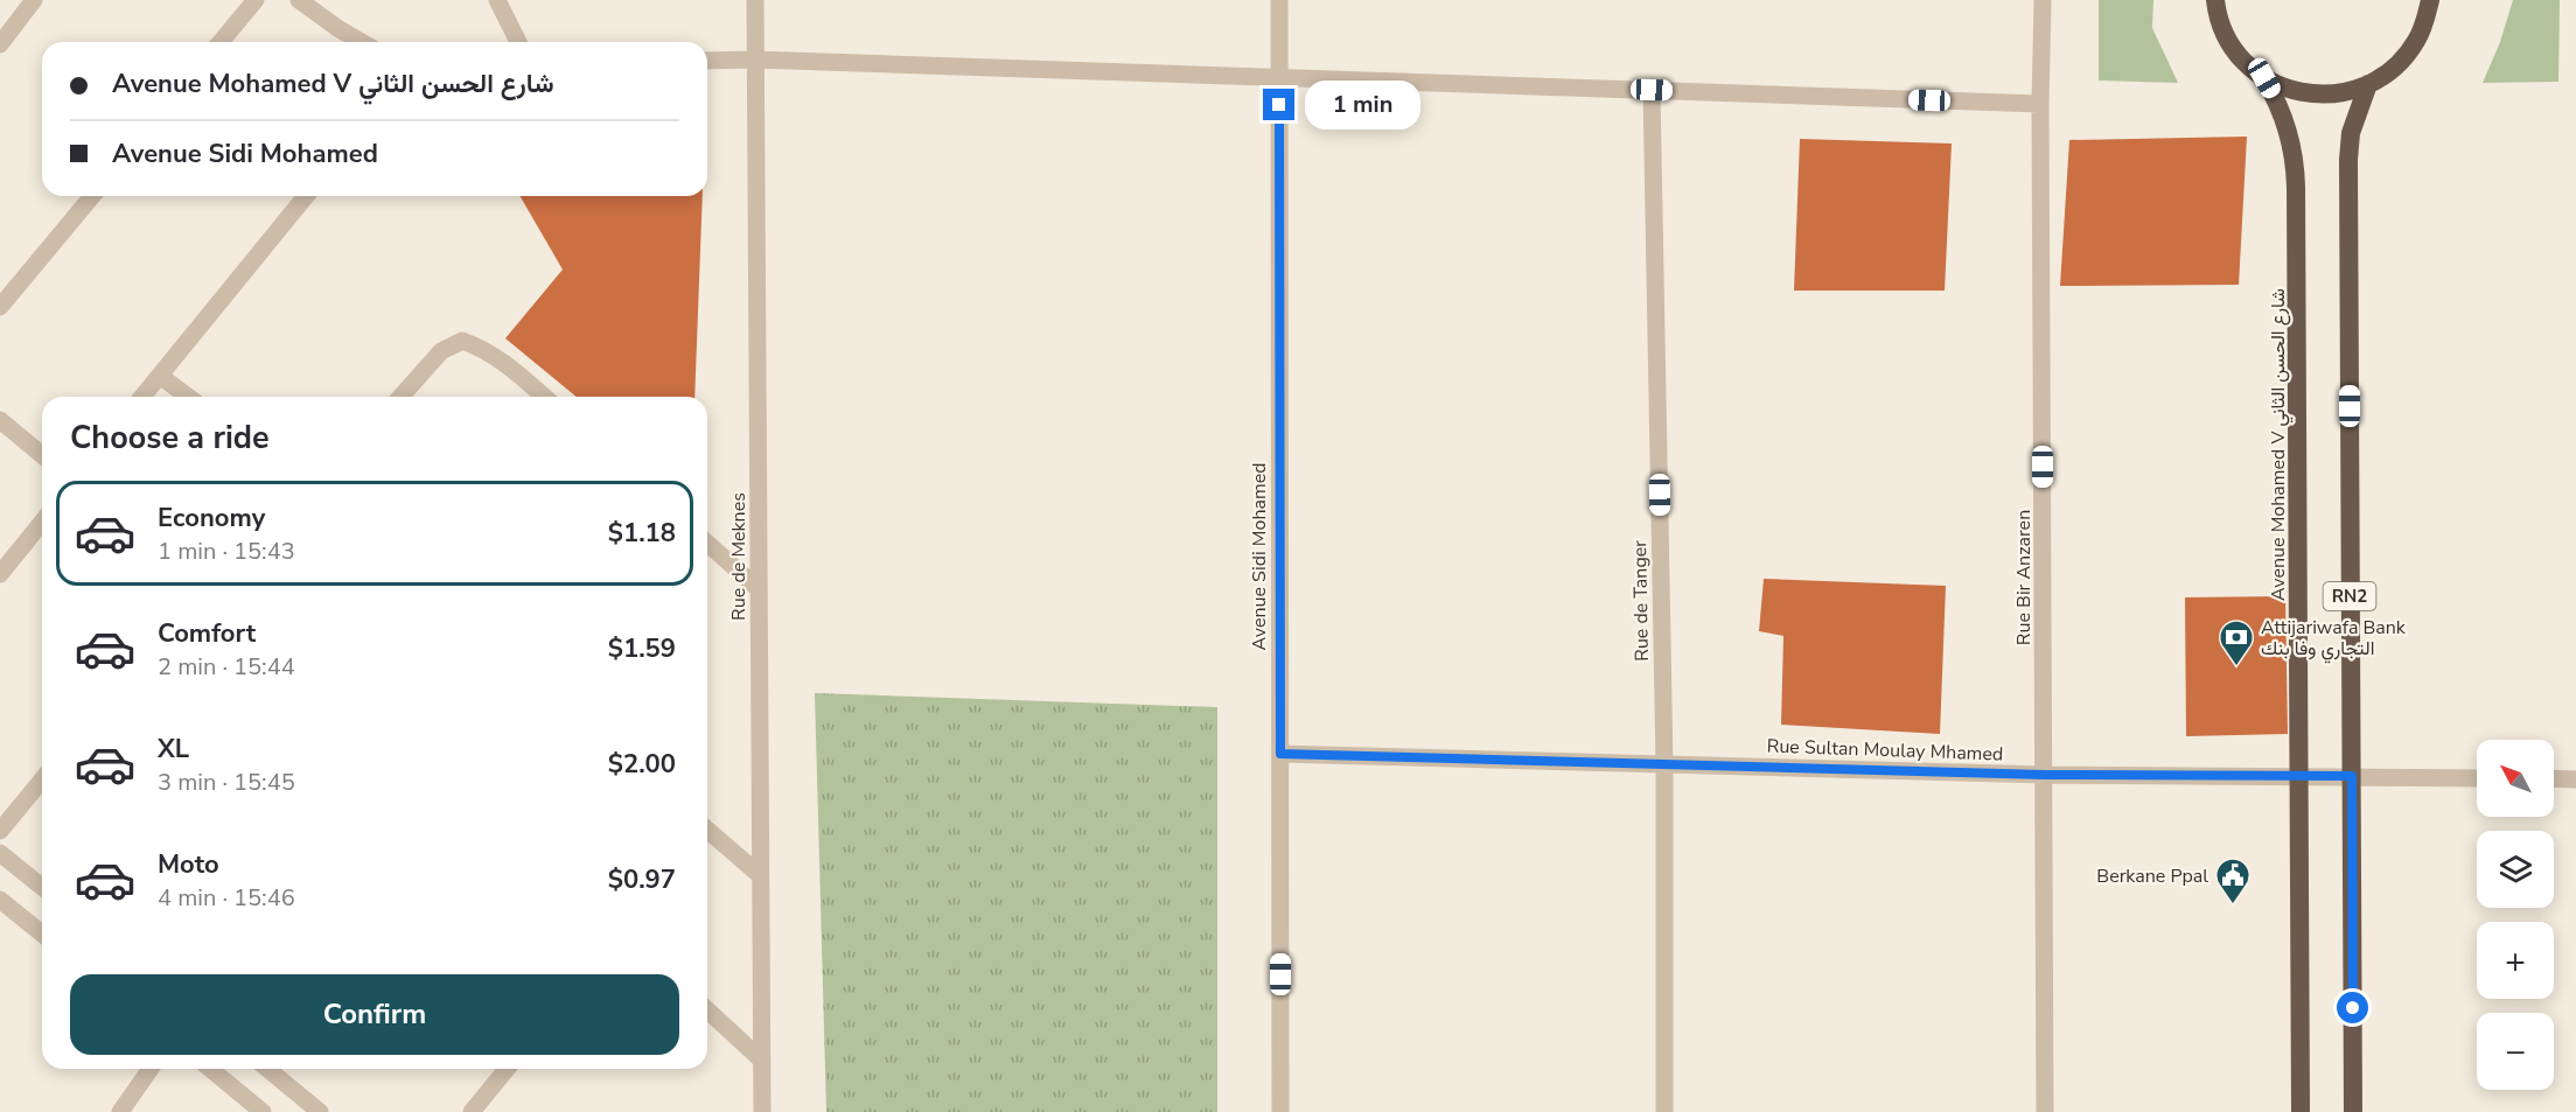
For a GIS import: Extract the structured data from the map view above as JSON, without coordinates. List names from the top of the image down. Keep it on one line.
{"streets":{"highway":["Avenue Mohamed V شارع الحسن الثاني","RN2"],"street":["Rue de Meknes","Avenue Sidi Mohamed","Rue Bir Anzaren","Rue de Tanger","Rue Sultan Moulay Mhamed"]},"crossings":[["Avenue Mohamed V شارع الحسن الثاني","RN2"],["Avenue Mohamed V شارع الحسن الثاني","Rue Sultan Moulay Mhamed"],["Avenue Sidi Mohamed","Rue Sultan Moulay Mhamed"],["Rue Bir Anzaren","Rue Sultan Moulay Mhamed"],["RN2","Rue Sultan Moulay Mhamed"],["Rue de Tanger","Rue Sultan Moulay Mhamed"]],"places":{"bank":["Attijariwafa Bank التجاري وفا بنك"],"public building":["Berkane Ppal"]},"north":"top left","page":{"banner":["Avenue Mohamed V شارع الحسن الثاني","Avenue Sidi Mohamed"],"bubble":"1 min","heading":"Choose a ride","list":[{"name":"Economy","note":"1 min · 15:43","value":"$1.18"},{"name":"Comfort","note":"2 min · 15:44","value":"$1.59"},{"name":"XL","note":"3 min · 15:45","value":"$2.00"},{"name":"Moto","note":"4 min · 15:46","value":"$0.97"}],"map_buttons":["+","−"],"buttons":"Confirm"}}
